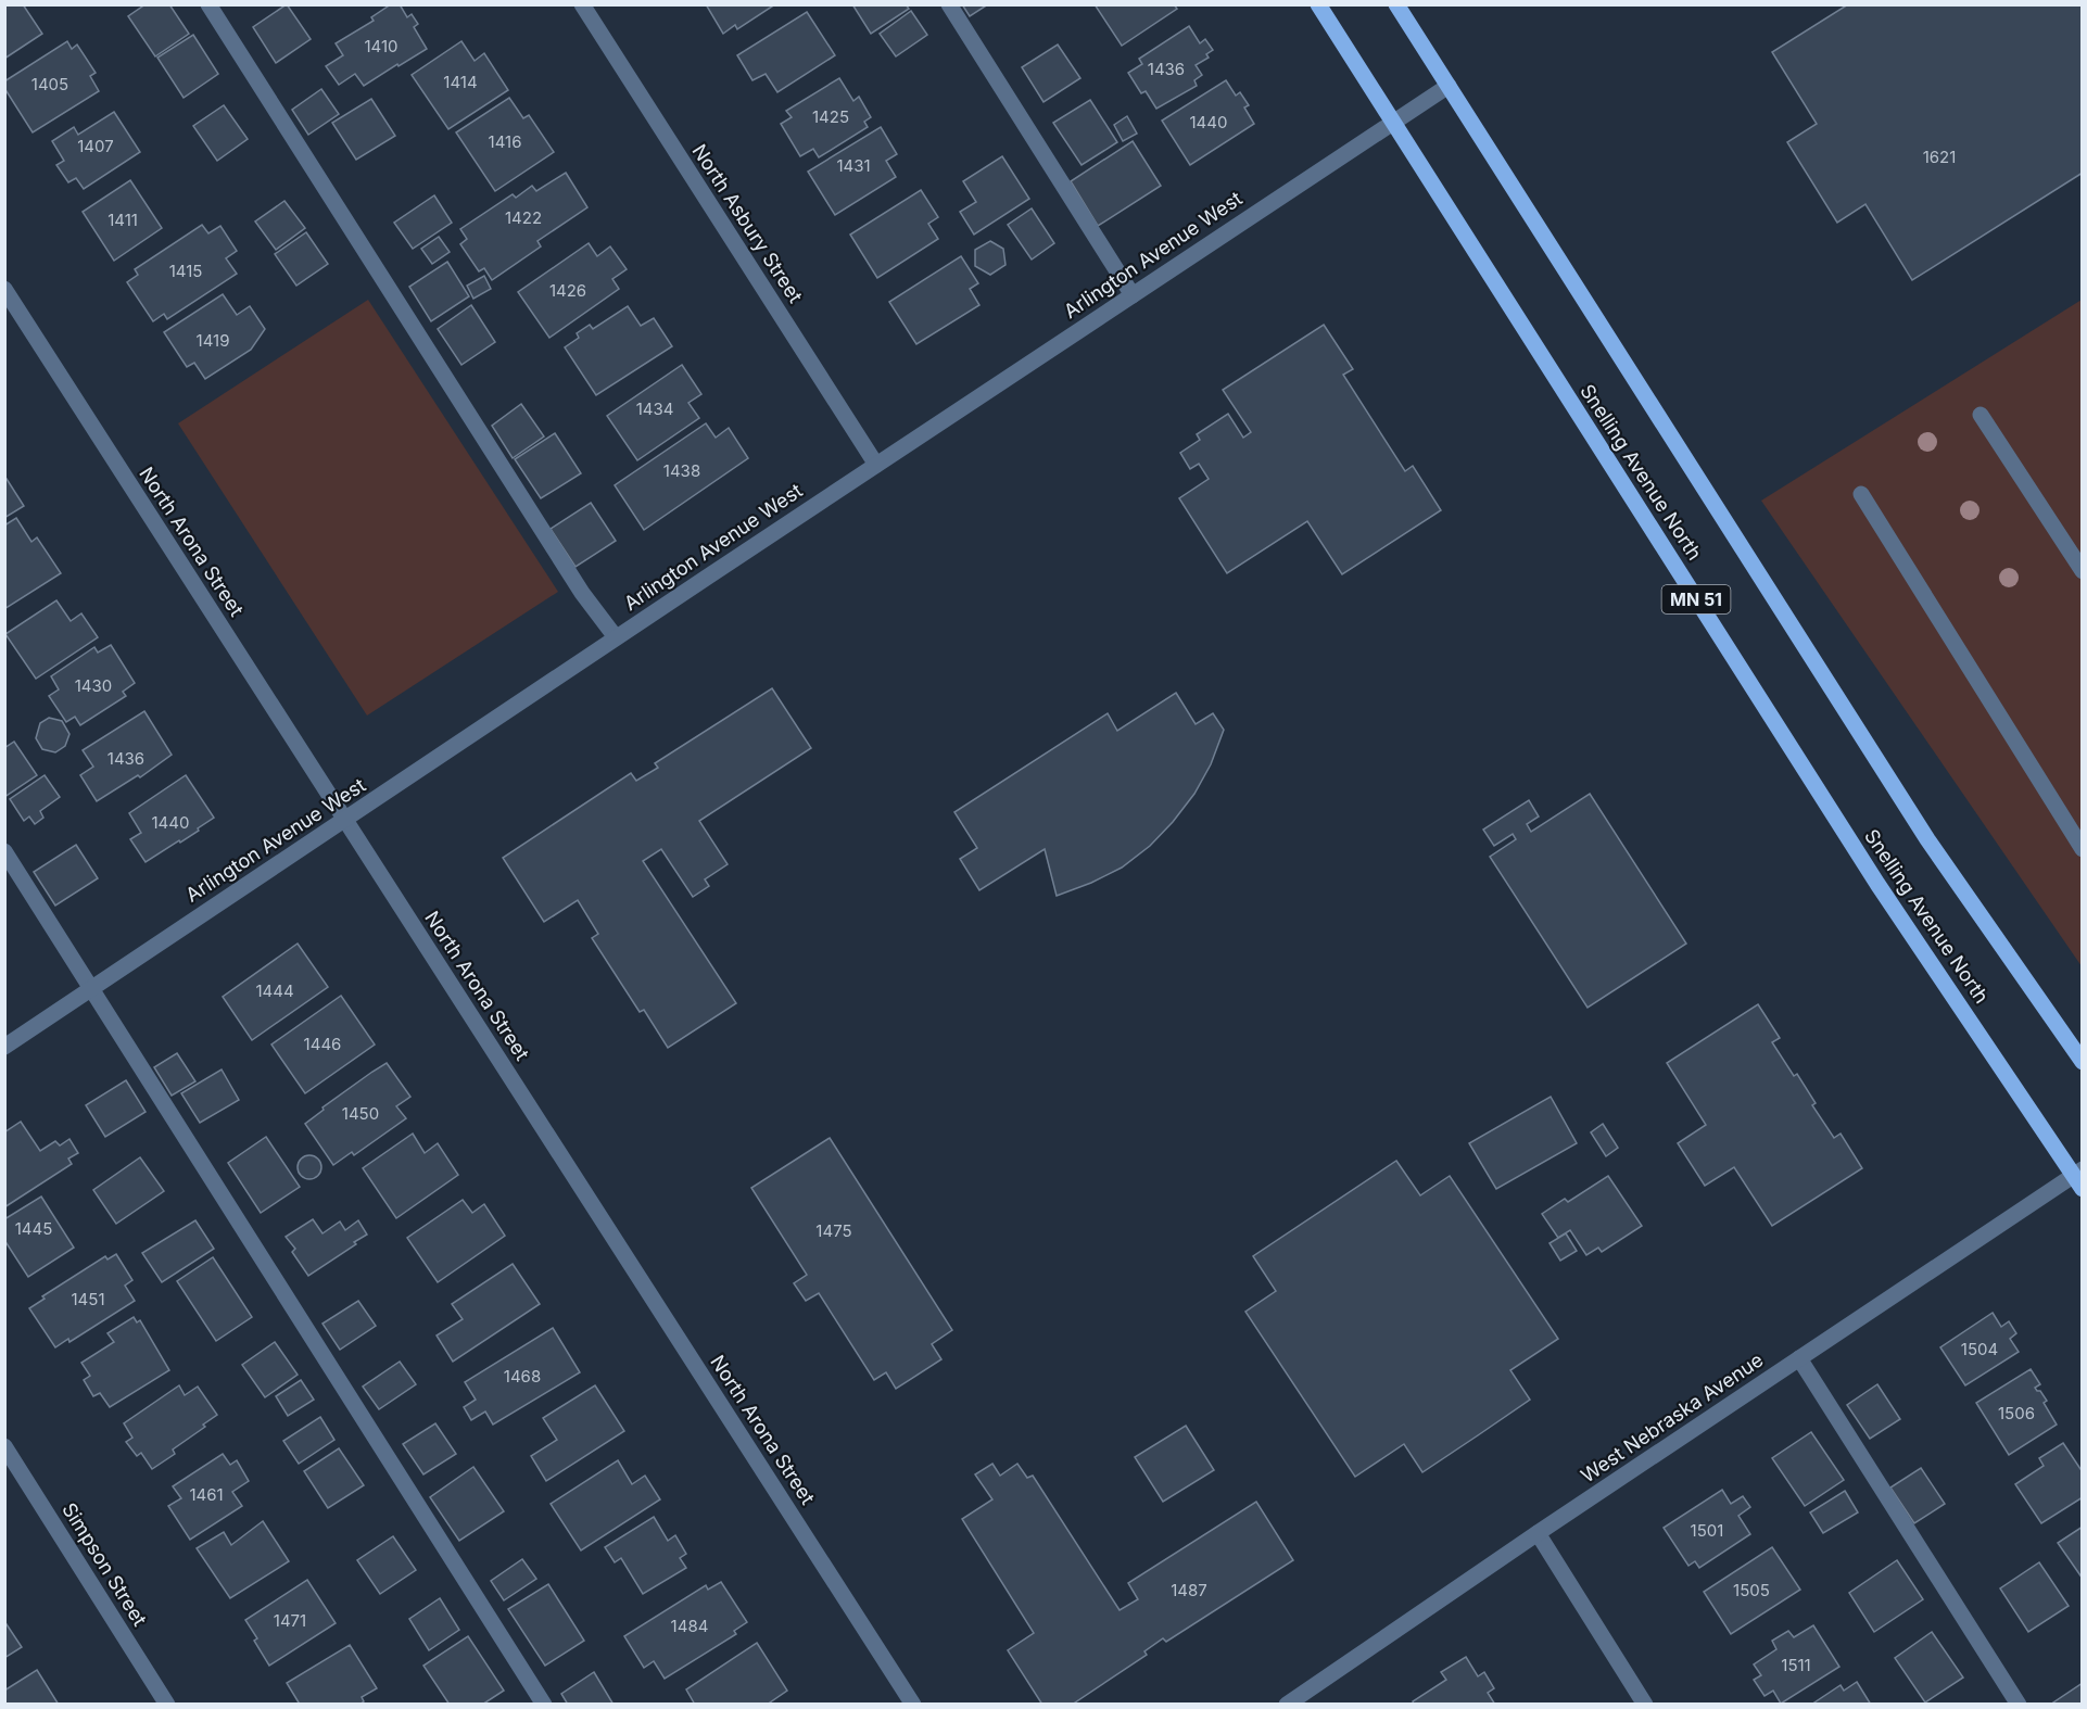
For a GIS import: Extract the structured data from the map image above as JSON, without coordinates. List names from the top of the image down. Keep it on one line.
{"streets":{"main road":["Snelling Avenue North","MN 51"],"street":["North Asbury Street","Arlington Avenue West","North Arona Street","West Nebraska Avenue","Simpson Street"]},"crossings":[["North Asbury Street","Arlington Avenue West"],["Arlington Avenue West","Snelling Avenue North"],["Arlington Avenue West","North Arona Street"],["Snelling Avenue North","West Nebraska Avenue"]],"house_numbers":["1410","1436","1414","1405","1425","1440","1416","1407","1621","1431","1422","1411","1415","1426","1419","1434","1438","1430","1436","1440","1444","1446","1450","1445","1475","1451","1504","1468","1506","1461","1501","1487","1505","1471","1484","1511"]}
